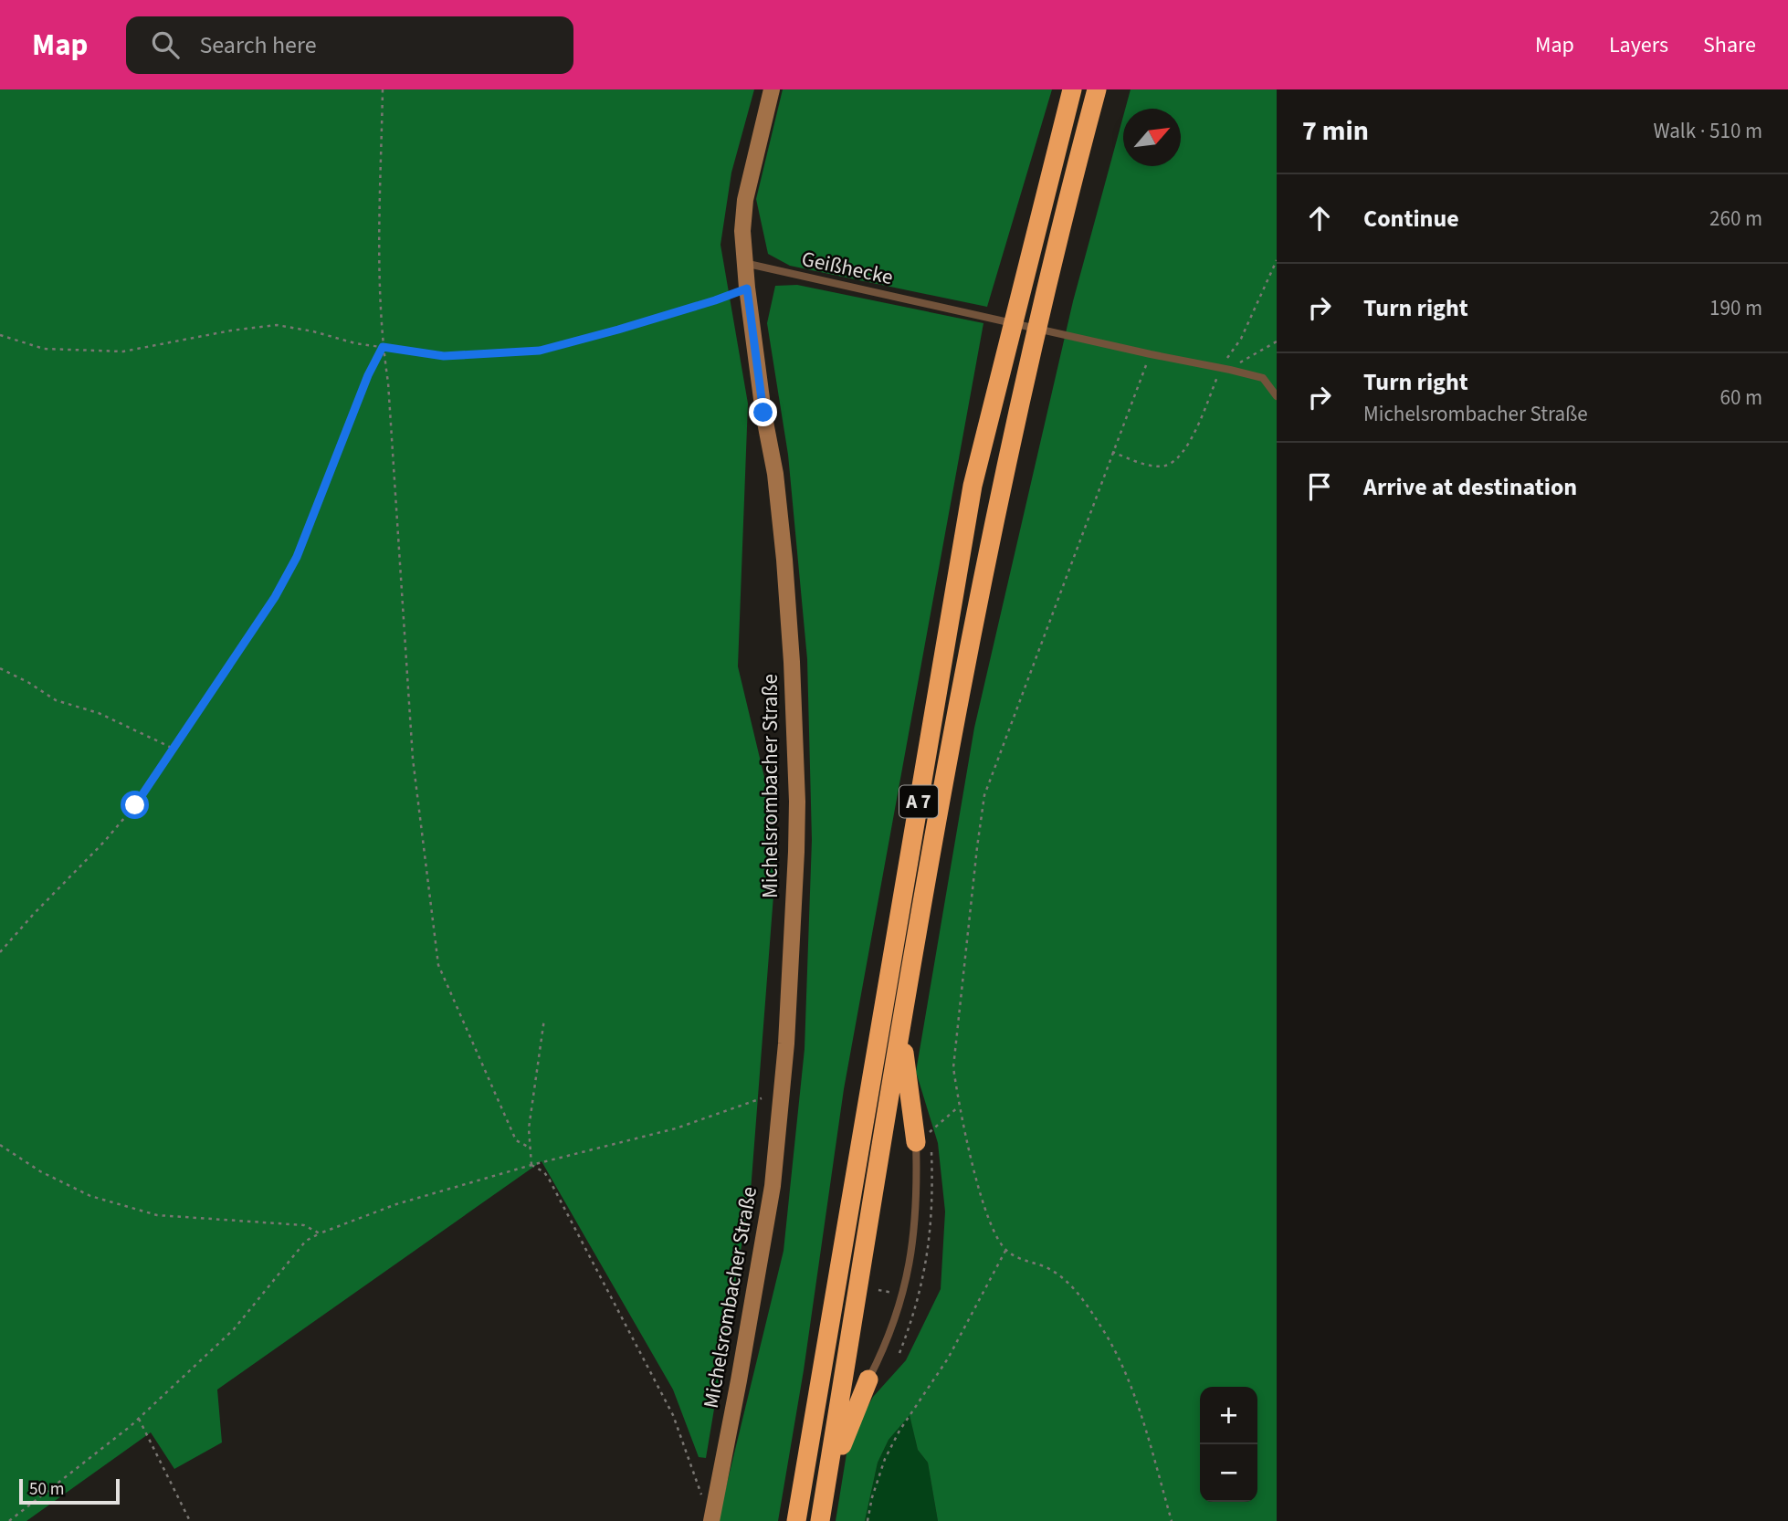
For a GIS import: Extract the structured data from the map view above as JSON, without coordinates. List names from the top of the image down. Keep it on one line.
{"streets":{"highway":["A 7"],"main road":["Michelsrombacher Straße"],"lane":["Geißhecke"]},"crossings":[["Geißhecke","Michelsrombacher Straße"]],"scale_bar":"50 m","north":"top right","page":{"header":"Map","search":"Search here","nav":["Map","Layers","Share"],"heading":["7 min","Walk · 510 m"],"list":[["Continue","260 m"],["Turn right","190 m"],["Turn right","Michelsrombacher Straße","60 m"],"Arrive at destination"],"map_buttons":["+","−"],"scale":"50 m"}}
